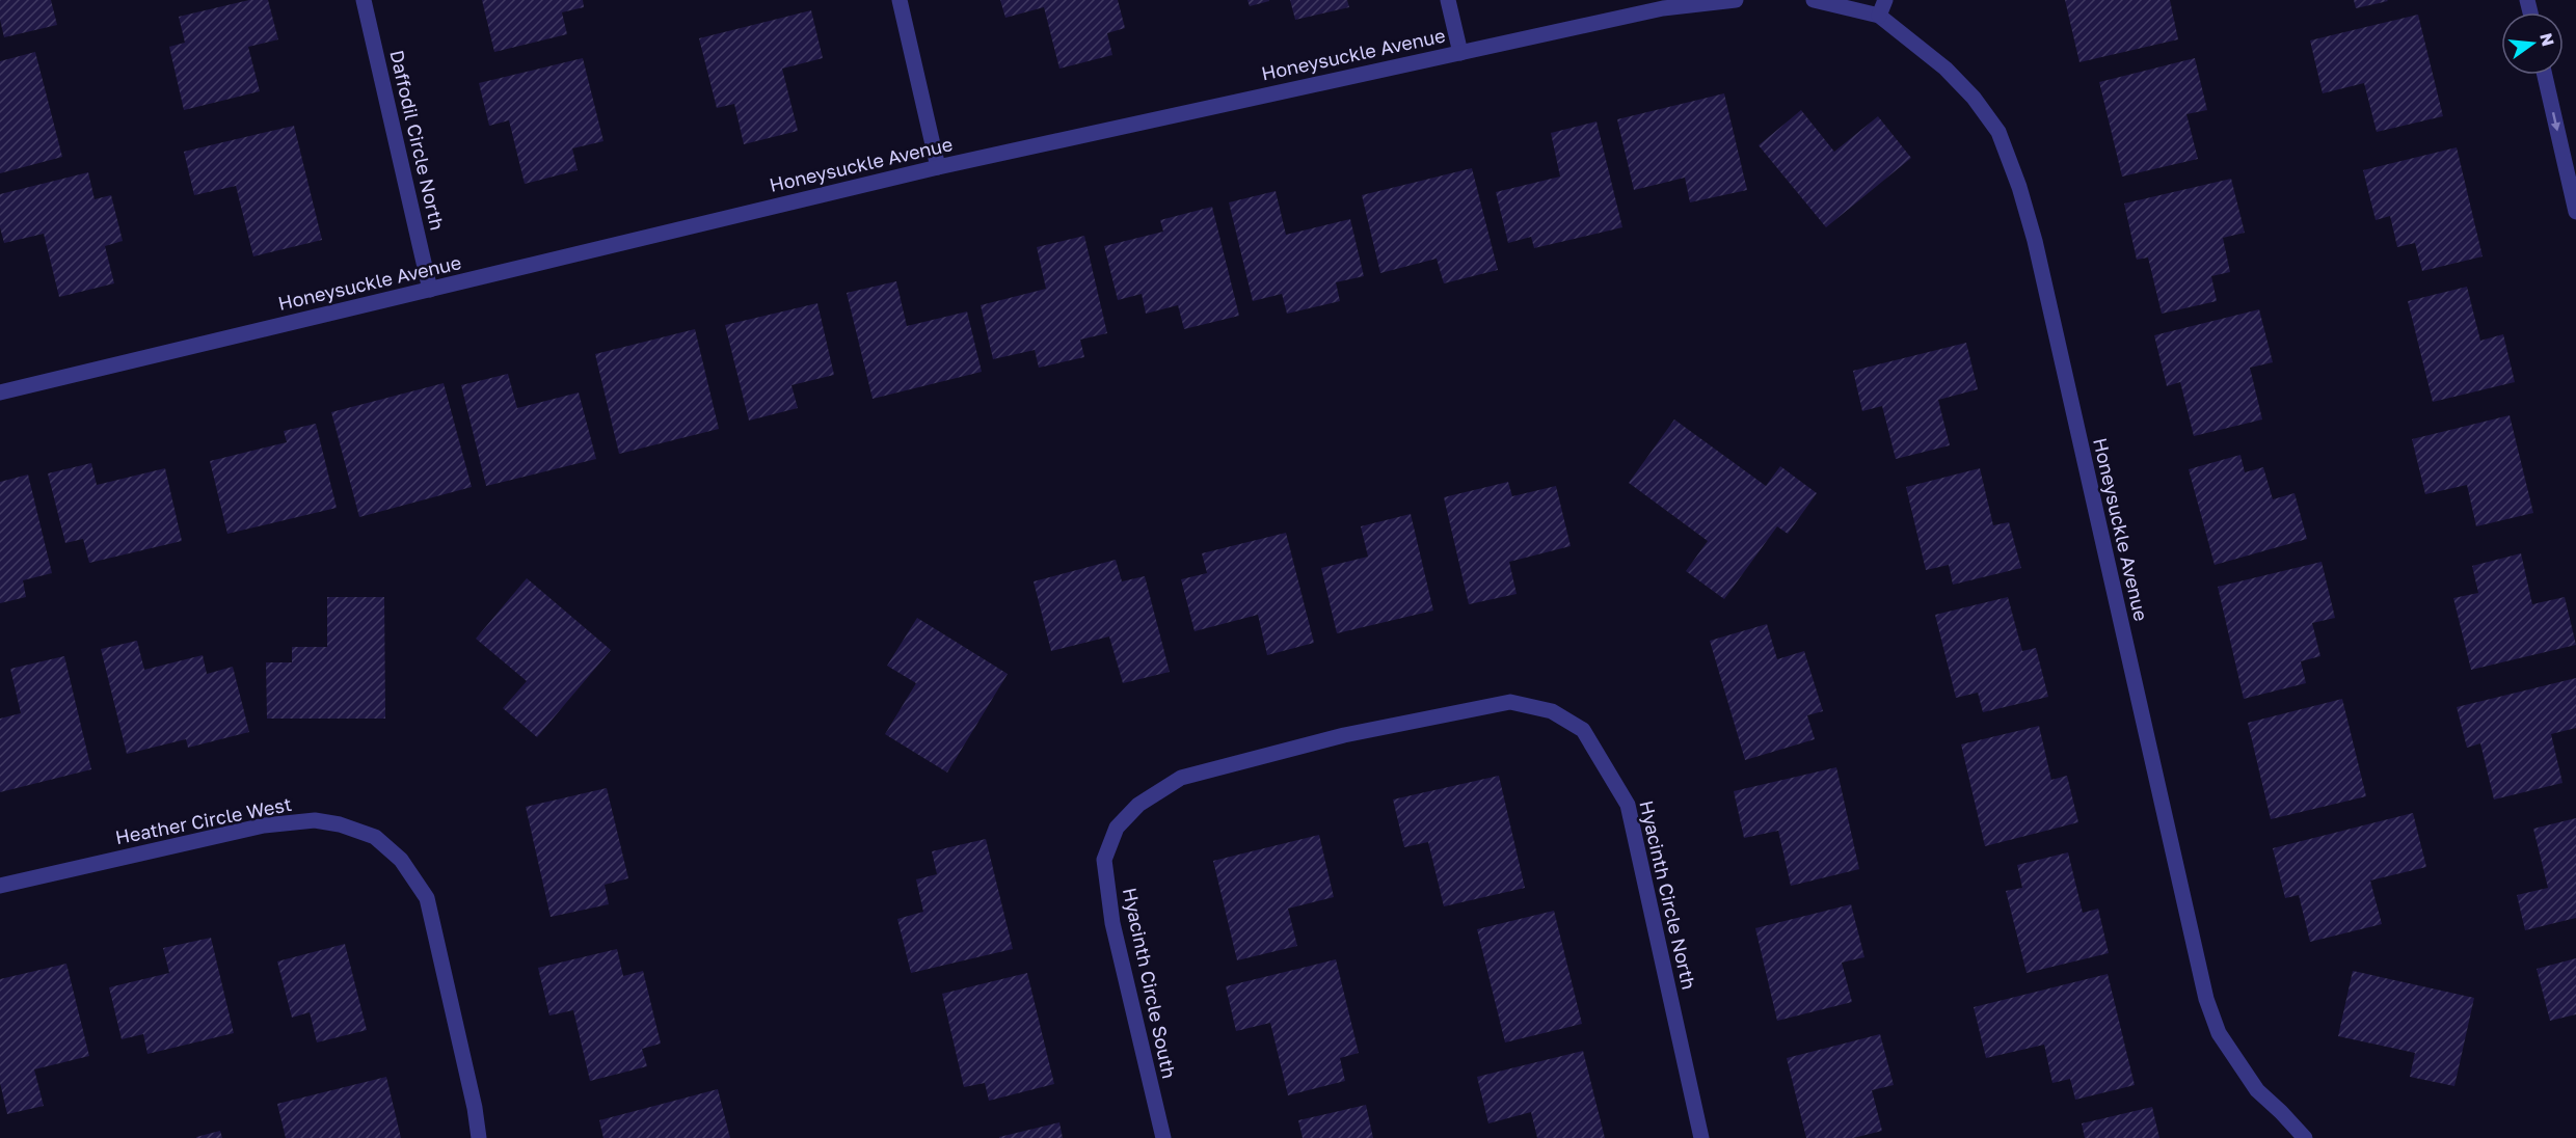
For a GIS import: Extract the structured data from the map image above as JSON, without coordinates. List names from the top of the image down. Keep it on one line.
{"streets":{"street":["Honeysuckle Avenue","Daffodil Circle North","Heather Circle West","Hyacinth Circle North","Hyacinth Circle South"]},"crossings":[["Honeysuckle Avenue","Daffodil Circle North"],["Hyacinth Circle North","Hyacinth Circle South"]],"north":"right"}
